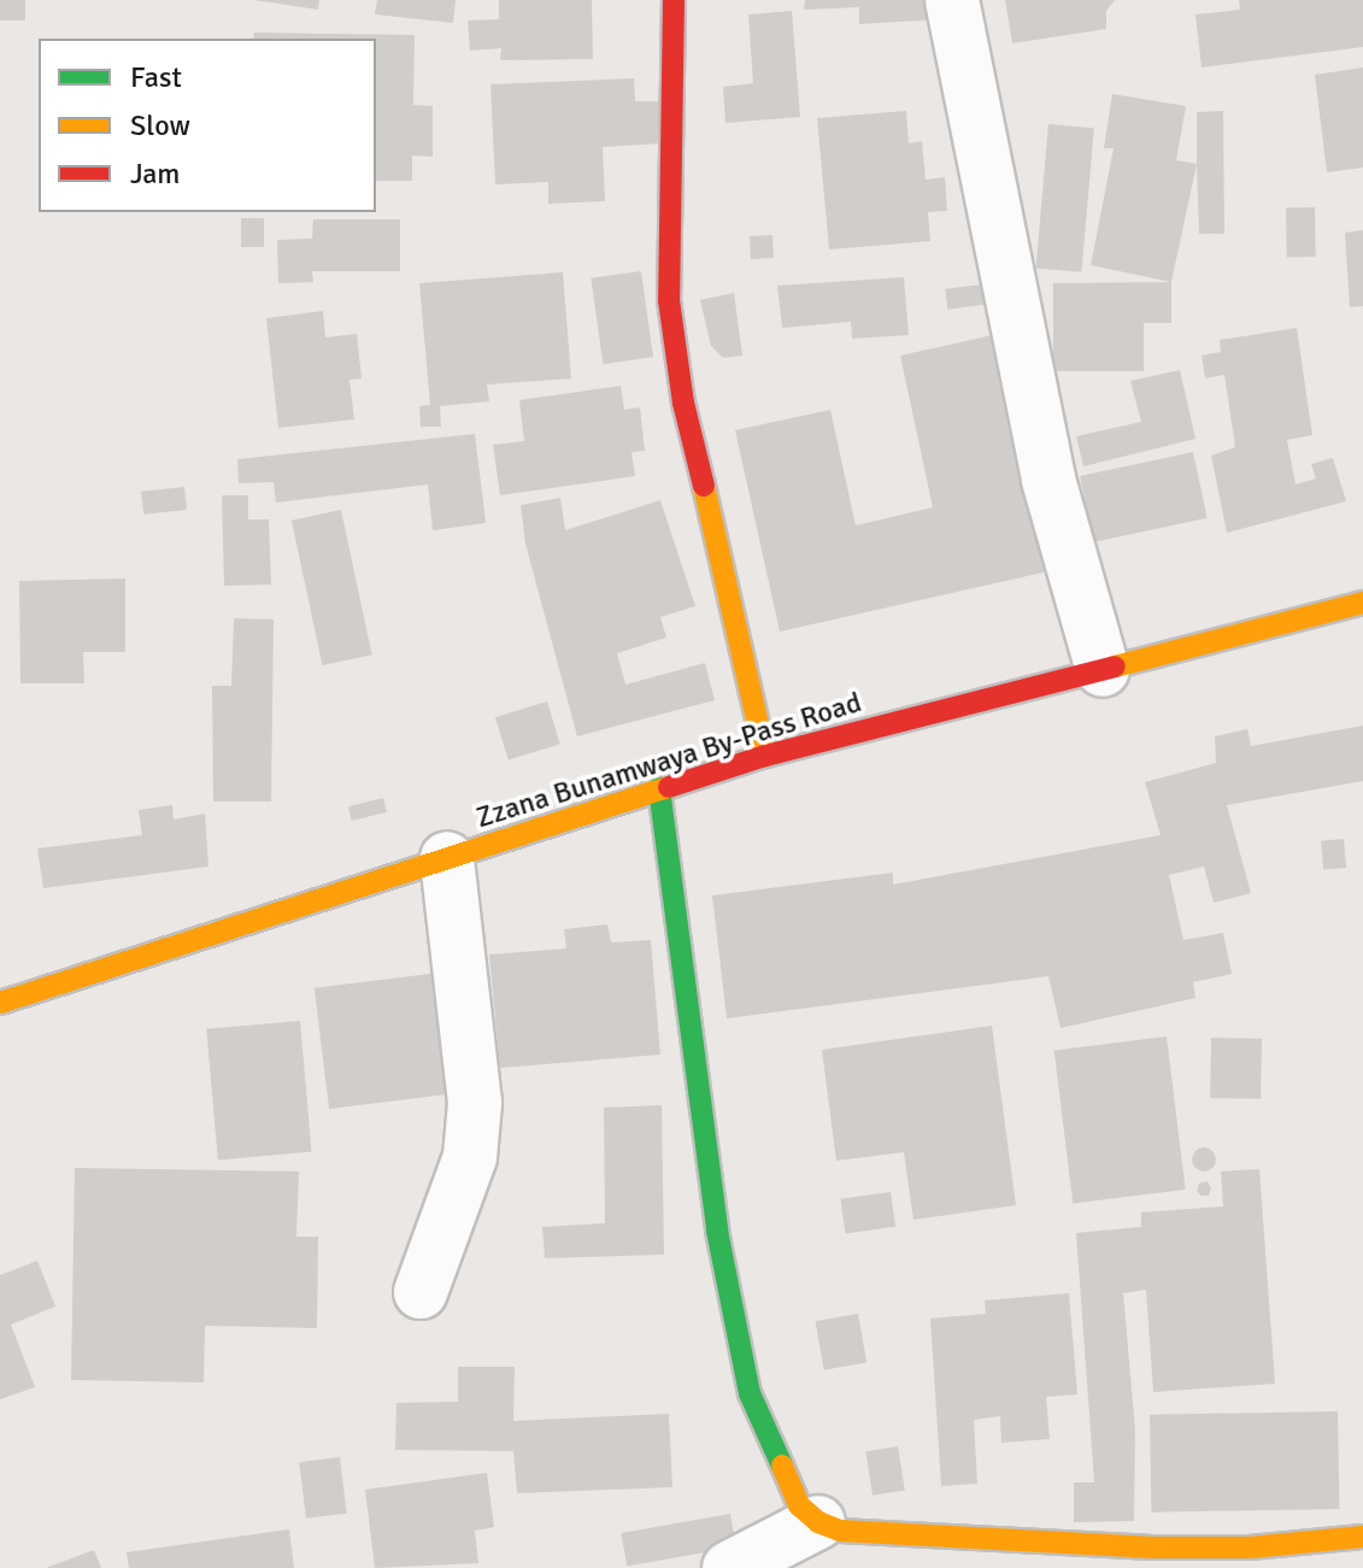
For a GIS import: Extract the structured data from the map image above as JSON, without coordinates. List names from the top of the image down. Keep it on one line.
{"streets":{"street":["Zzana Bunamwaya By-Pass Road"]},"legend":["Fast","Slow","Jam"]}
